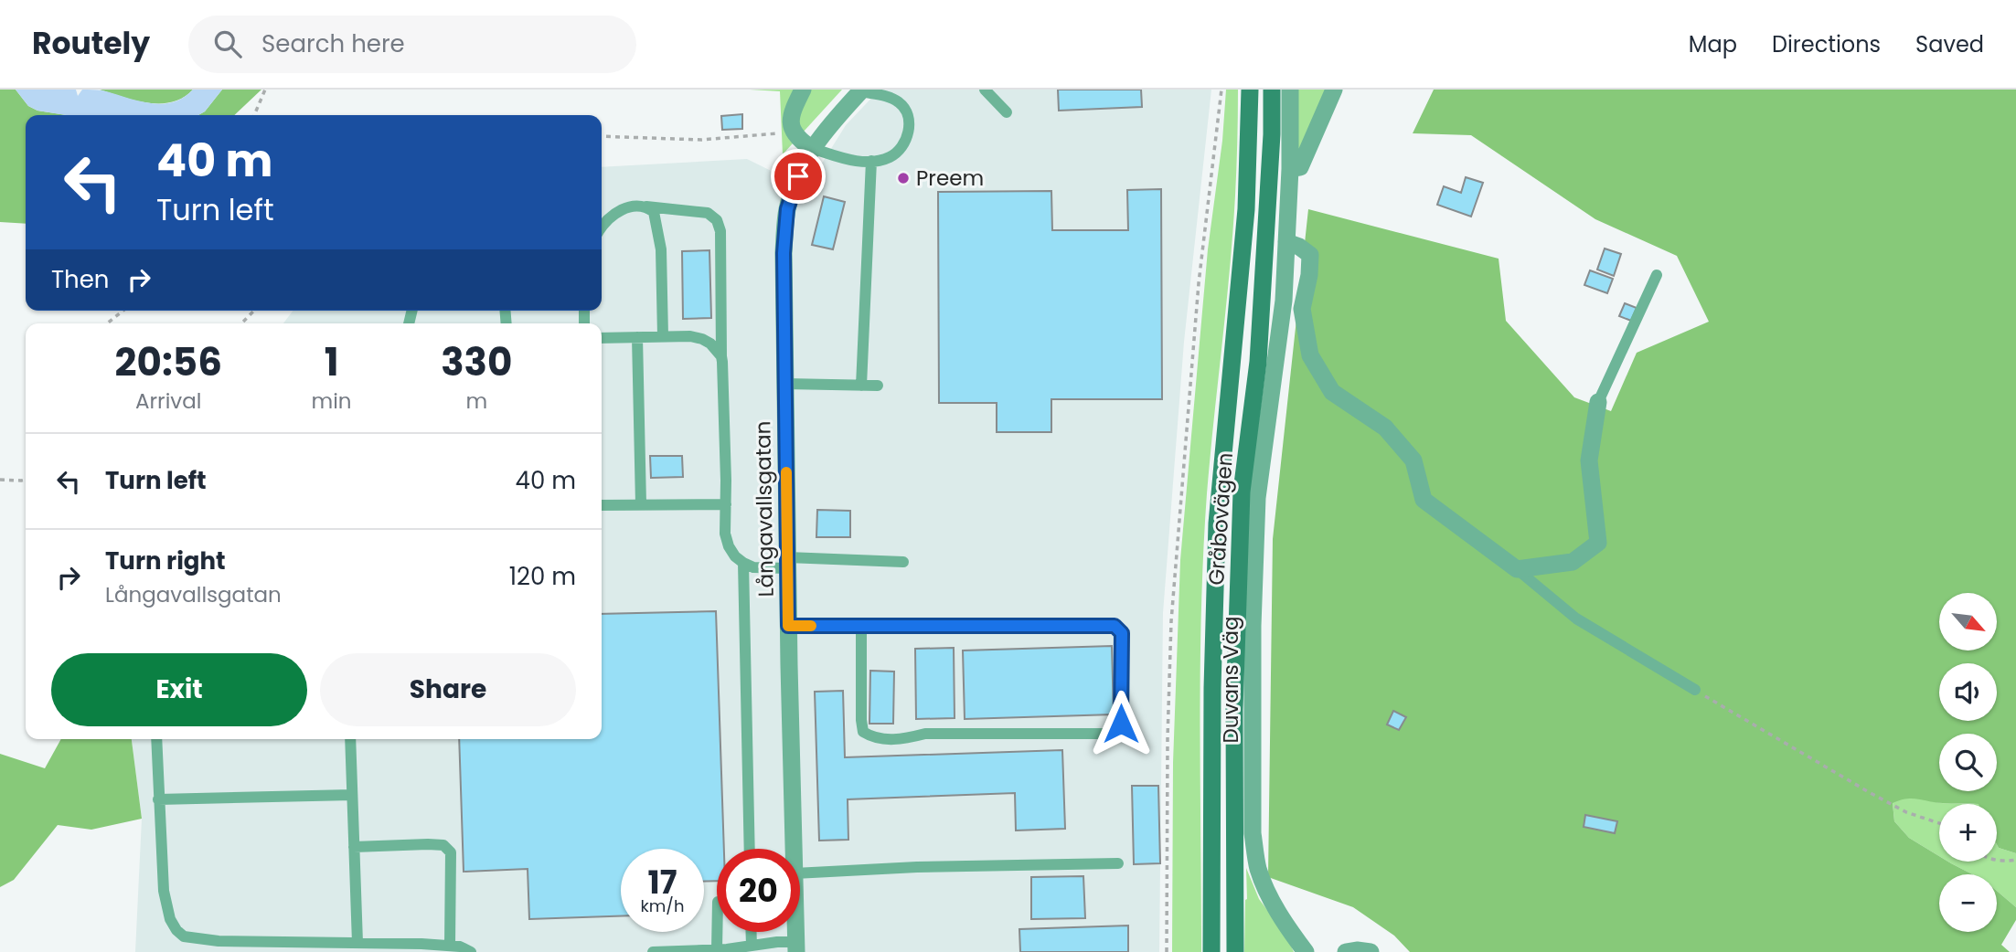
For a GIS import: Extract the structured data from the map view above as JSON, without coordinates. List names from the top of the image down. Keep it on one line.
{"streets":{"main road":["Gråbovägen"],"street":["Långavallsgatan","Duvans Väg"]},"places":["Preem"],"north":"bottom right","page":{"header":"Routely","search":"Search here","nav":["Map","Directions","Saved"],"turn":["40 m","Turn left"],"then":"Then","eta":["20:56","Arrival","1","min","330","m"],"list":[{"name":"Turn left","value":"40 m"},{"name":"Turn right","note":"Långavallsgatan","value":"120 m"}],"map_buttons":["+","−"],"buttons":["Exit","Share"],"speed":"17 km/h","limit":"20"}}
